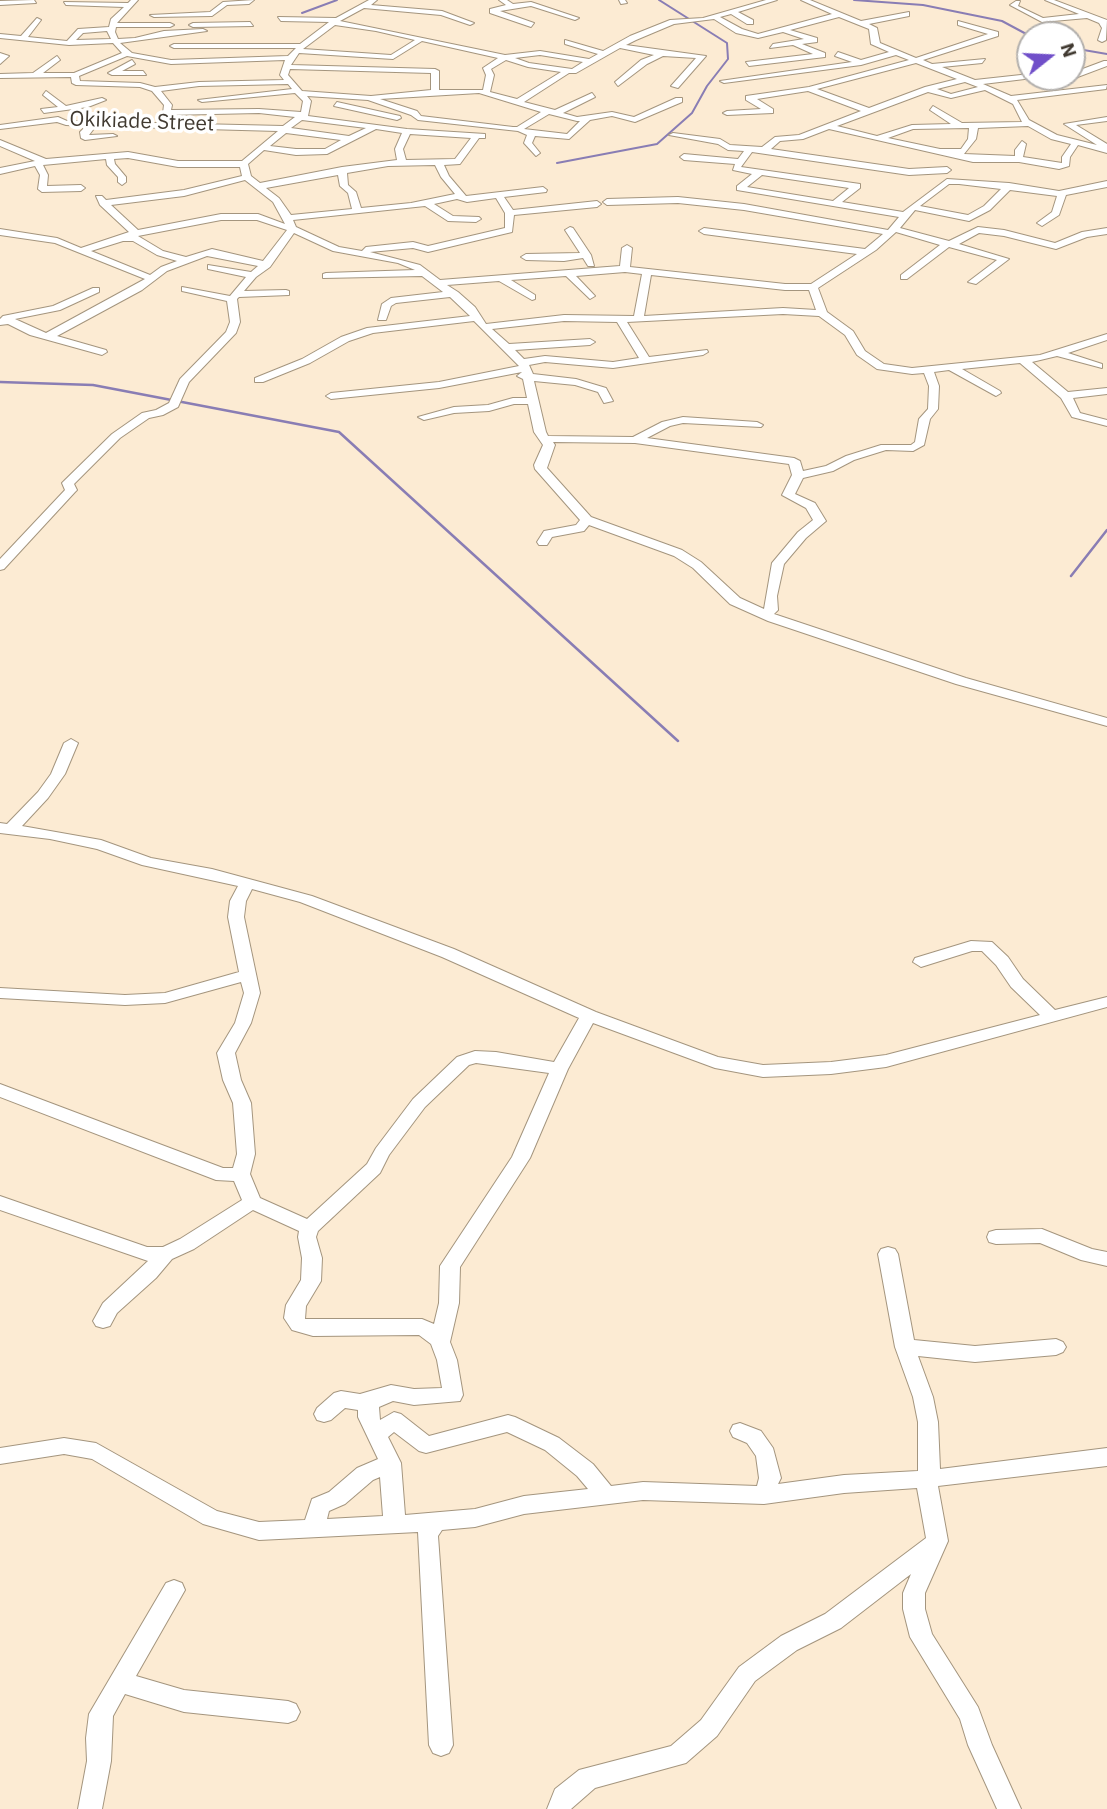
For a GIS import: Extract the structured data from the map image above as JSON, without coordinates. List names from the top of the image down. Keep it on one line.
{"streets":{"street":["Okikiade Street"]},"north":"right"}
